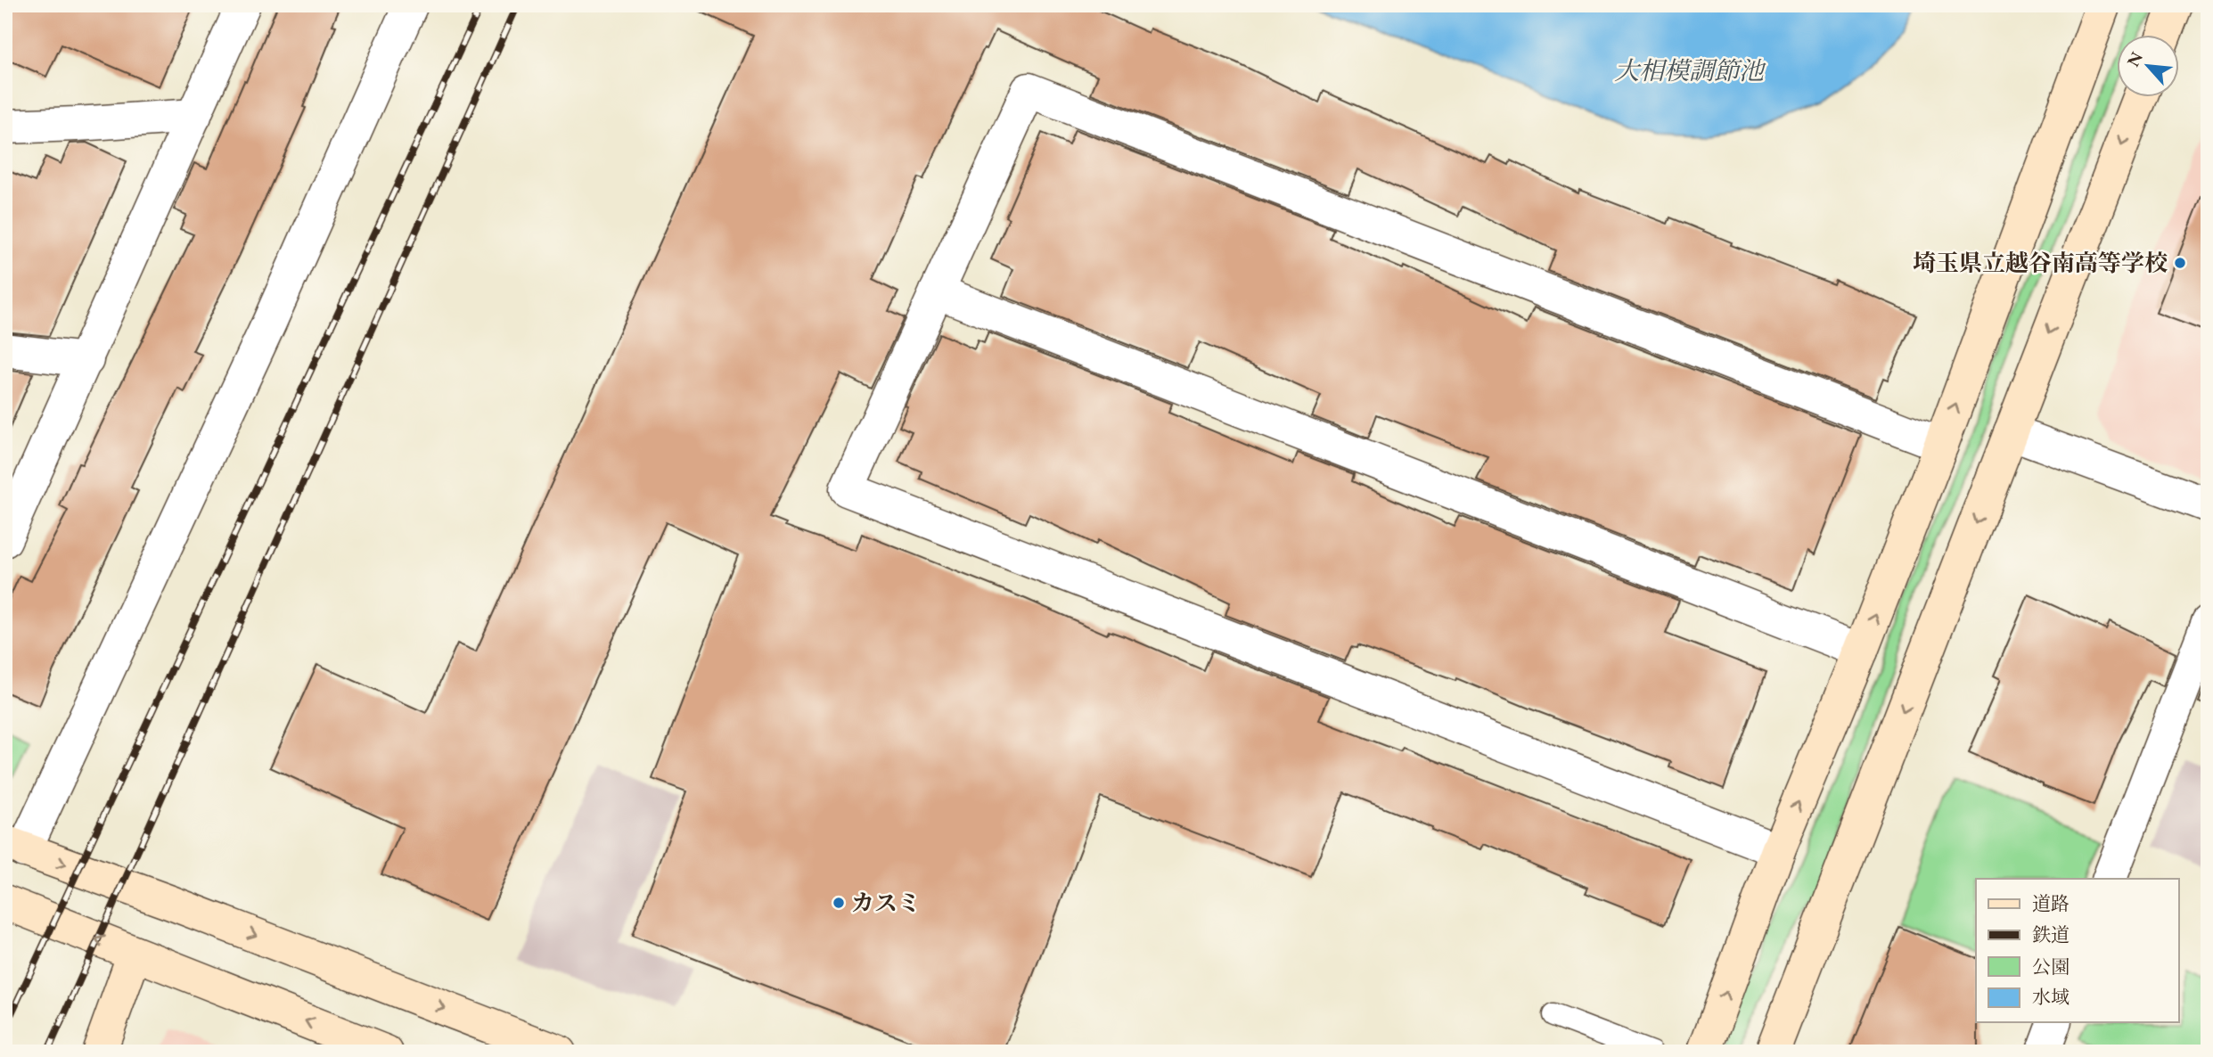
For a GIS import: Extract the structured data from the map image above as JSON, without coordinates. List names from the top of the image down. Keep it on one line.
{"water":["大相模調節池"],"places":["埼玉県立越谷南高等学校","カスミ"],"legend":["道路","鉄道","公園","水域"],"north":"top left"}
